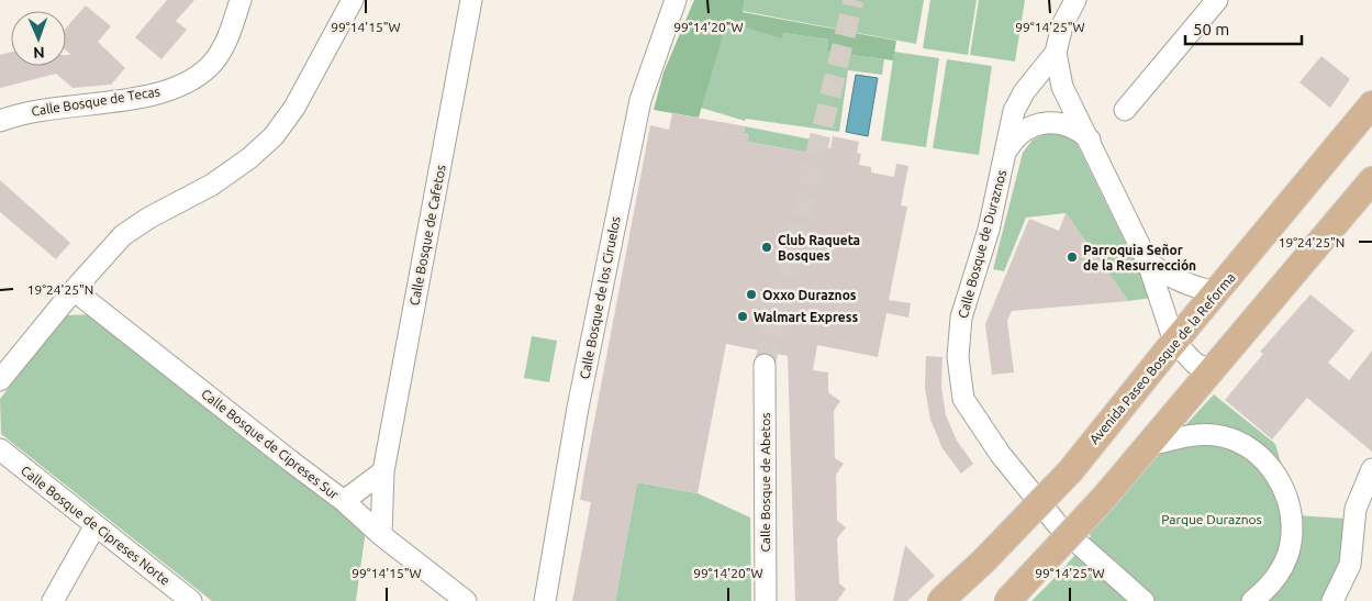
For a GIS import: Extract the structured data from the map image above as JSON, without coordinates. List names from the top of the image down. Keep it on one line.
{"streets":{"main road":["Avenida Paseo Bosque de la Reforma"],"street":["Calle Bosque de Tecas","Calle Bosque de Cafetos","Calle Bosque de Duraznos","Calle Bosque de los Ciruelos","Calle Bosque de Cipreses Sur","Calle Bosque de Abetos","Calle Bosque de Cipreses Norte"]},"crossings":[["Calle Bosque de Cafetos","Calle Bosque de Cipreses Sur"]],"parks":["Parque Duraznos"],"places":["Club Raqueta Bosques","Parroquia Señor de la Resurrección","Oxxo Duraznos","Walmart Express"],"scale_bar":"50 m","north":"bottom","coordinates":["99°14'15\"W","99°14'20\"W","99°14'25\"W","19°24'25\"N"]}
